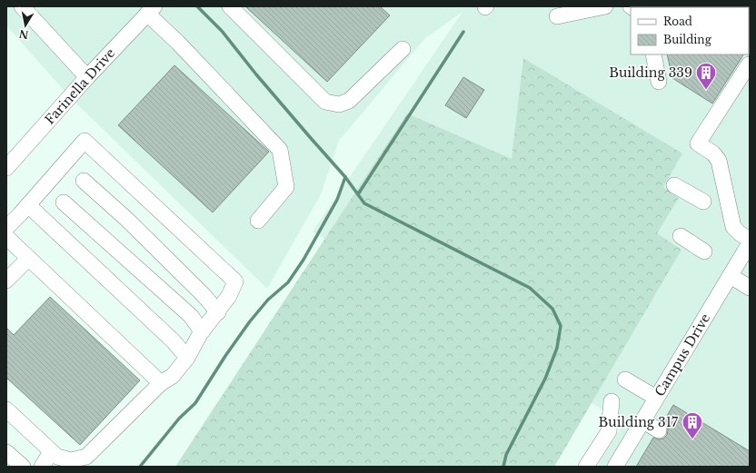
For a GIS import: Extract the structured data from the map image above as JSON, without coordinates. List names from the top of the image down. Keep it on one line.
{"streets":{"street":["Farinella Drive","Campus Drive"]},"places":{"building":["Building 339","Building 317"]},"legend":["Road","Building"],"north":"bottom"}
